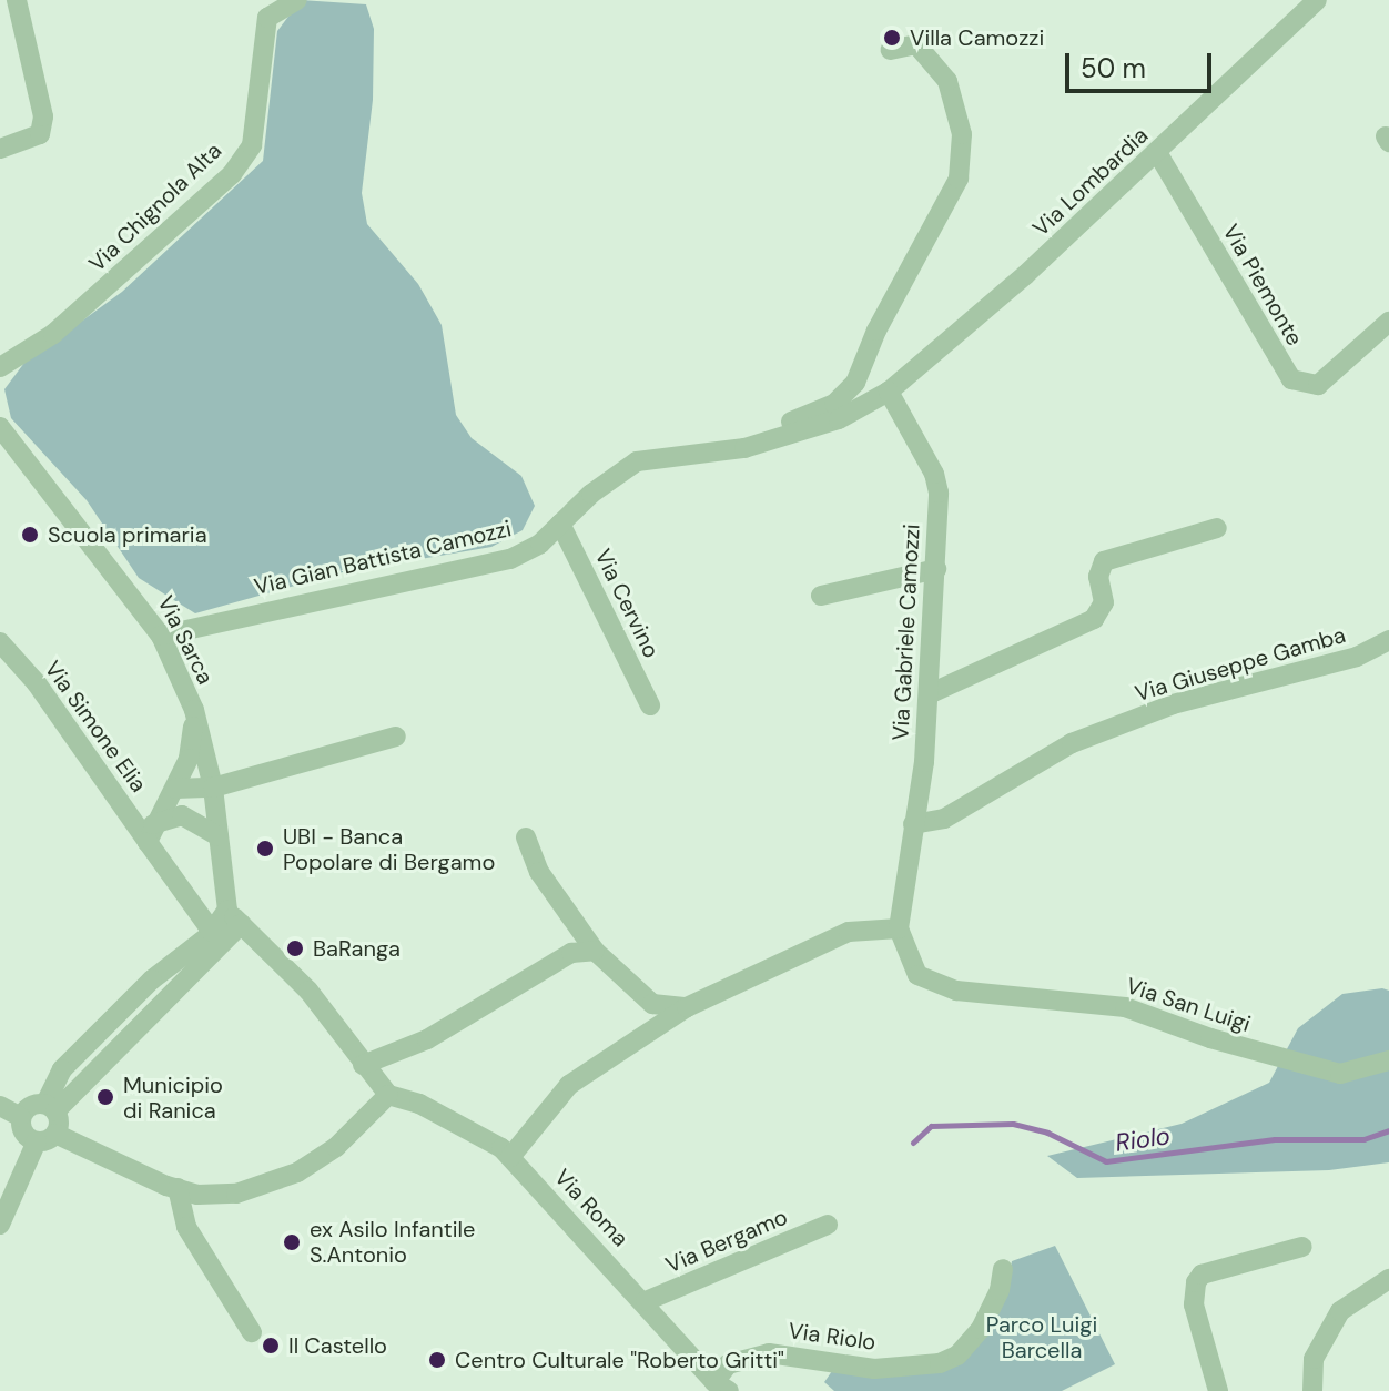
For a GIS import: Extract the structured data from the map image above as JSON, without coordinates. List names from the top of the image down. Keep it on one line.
{"streets":{"street":["Via Lombardia","Via Chignola Alta","Via Piemonte","Via Gian Battista Camozzi","Via Cervino","Via Gabriele Camozzi","Via Sarca","Via Giuseppe Gamba","Via Simone Elia","Via San Luigi","Via Roma","Via Bergamo","Via Riolo"]},"crossings":[["Via Lombardia","Via Piemonte"],["Via Lombardia","Via Gian Battista Camozzi"],["Via Lombardia","Via Gabriele Camozzi"],["Via Gian Battista Camozzi","Via Cervino"],["Via Gian Battista Camozzi","Via Gabriele Camozzi"],["Via Gian Battista Camozzi","Via Sarca"],["Via Gabriele Camozzi","Via Giuseppe Gamba"],["Via Gabriele Camozzi","Via San Luigi"],["Via Roma","Via Bergamo"],["Via Roma","Via Riolo"]],"water":["Riolo"],"parks":["Parco Luigi Barcella"],"places":["Villa Camozzi","Scuola primaria","UBI - Banca Popolare di Bergamo","BaRanga","Municipio di Ranica","ex Asilo Infantile S.Antonio","Il Castello","Centro Culturale \"Roberto Gritti\""],"scale_bar":"50 m"}
